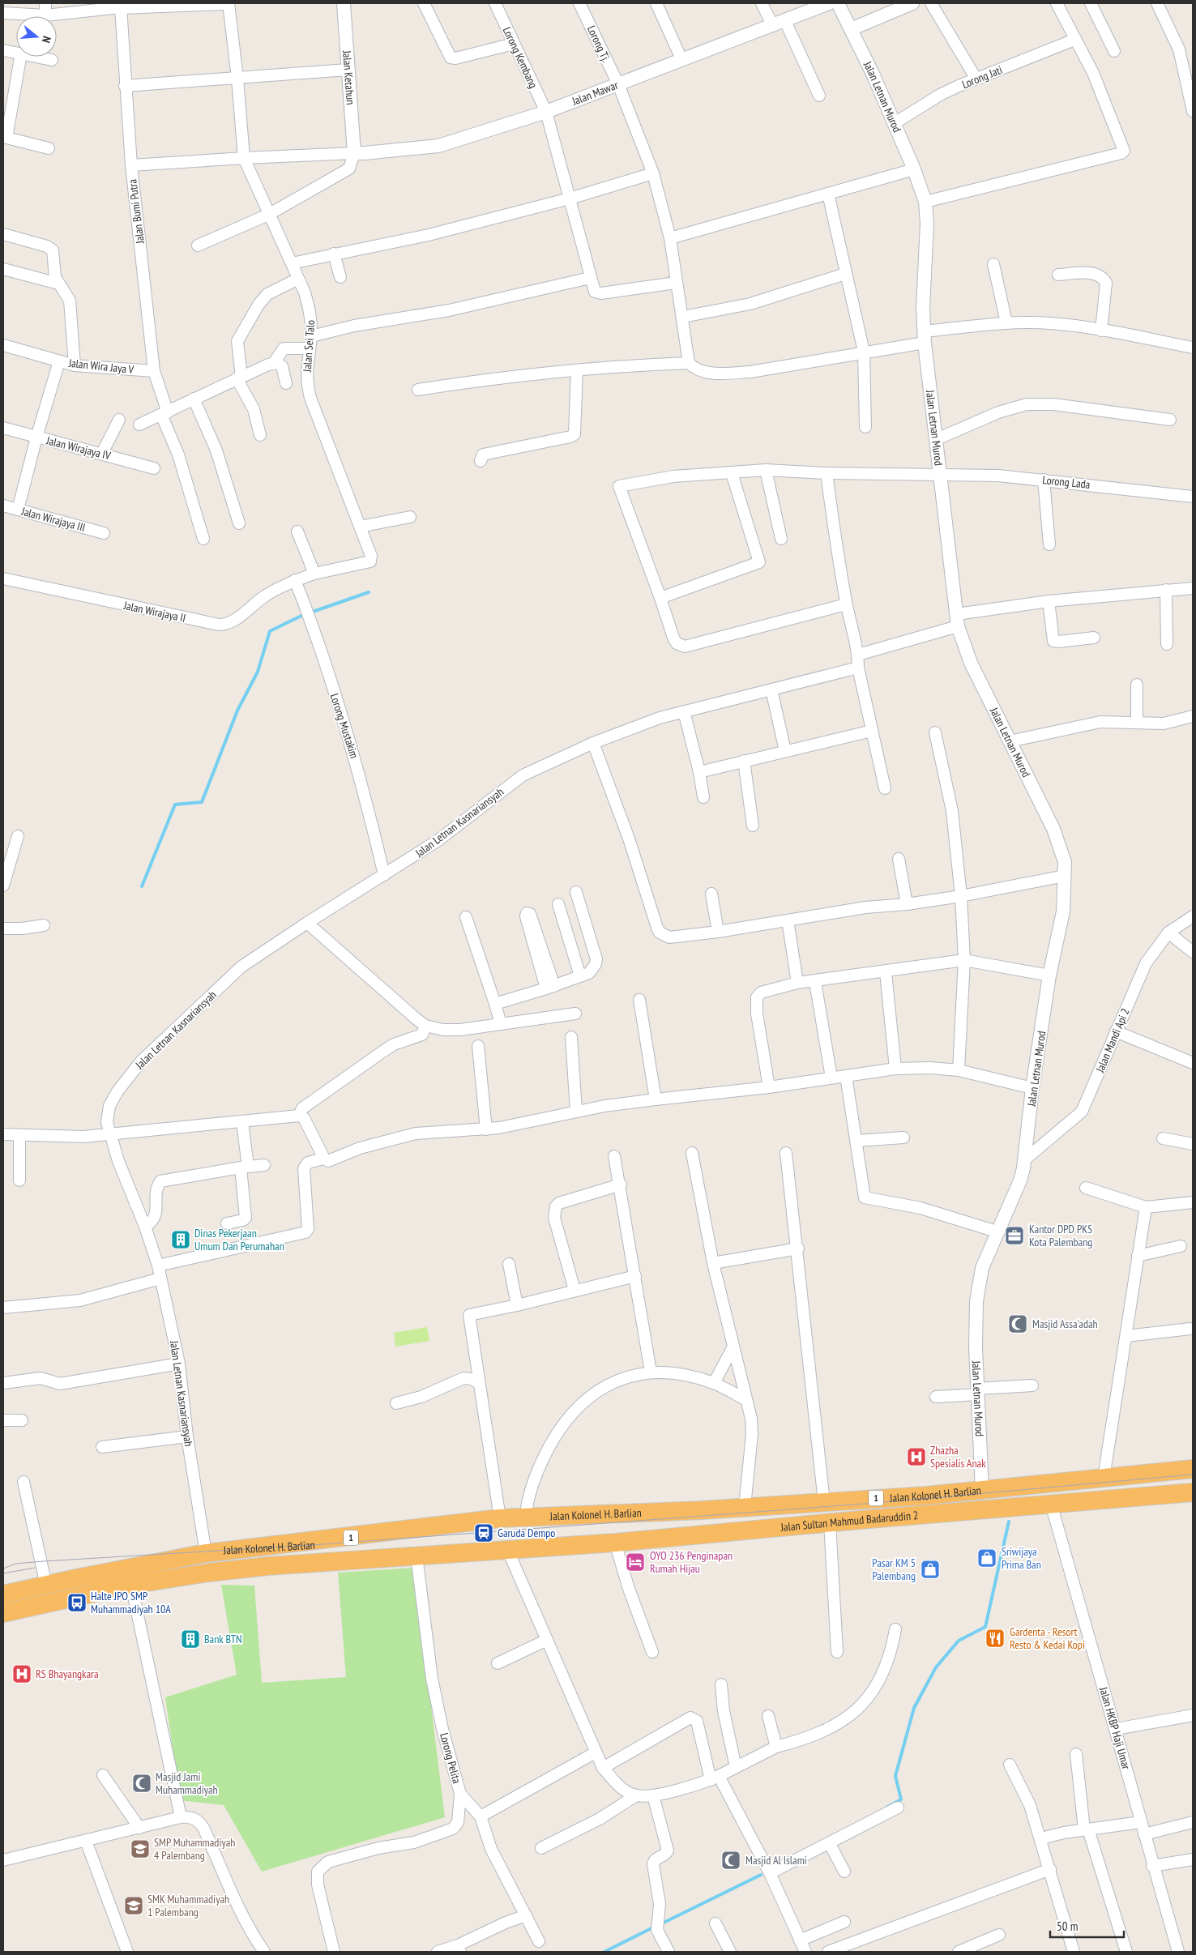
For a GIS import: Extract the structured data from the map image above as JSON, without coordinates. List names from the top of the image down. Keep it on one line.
{"streets":{"highway":["Jalan Kolonel H. Barlian","1","Jalan Sultan Mahmud Badaruddin 2"],"street":["Lorong Tj.","Lorong Kembang","Lorong Jati","Jalan Ketahun","Jalan Mawar","Jalan Letnan Murod","Jalan Bumi Putra","Jalan Sei Talo","Jalan Wira Jaya V","Jalan Wirajaya IV","Lorong Lada","Jalan Wirajaya III","Jalan Wirajaya II","Lorong Mustakim","Jalan Letnan Kasnariansyah","Jalan Mandi Api 2","Jalan HKBP Haji Umar","Lorong Pelita"]},"crossings":[["Lorong Tj.","Lorong Kembang"],["Lorong Tj.","Jalan Mawar"],["Lorong Kembang","Jalan Mawar"],["Lorong Jati","Jalan Letnan Murod"],["Jalan Ketahun","Jalan Mawar"],["Jalan Letnan Murod","Lorong Lada"],["Jalan Letnan Murod","Jalan Mandi Api 2"],["Jalan Letnan Murod","Jalan Kolonel H. Barlian"],["Jalan Bumi Putra","Jalan Wira Jaya V"],["Jalan Sei Talo","Jalan Wirajaya II"],["Jalan Sei Talo","Lorong Mustakim"],["Jalan Wirajaya II","Lorong Mustakim"],["Lorong Mustakim","Jalan Letnan Kasnariansyah"],["Jalan Letnan Kasnariansyah","Jalan Kolonel H. Barlian"],["Jalan Kolonel H. Barlian","Jalan Sultan Mahmud Badaruddin 2"],["Jalan Kolonel H. Barlian","Lorong Pelita"],["Jalan Sultan Mahmud Badaruddin 2","Jalan HKBP Haji Umar"]],"places":{"office":["Kantor DPD PKS Kota Palembang"],"building":["Dinas Pekerjaan Umum Dan Perumahan","Bank BTN"],"mosque":["Masjid Assa'adah","Masjid Jami Muhammadiyah","Masjid Al Islami"],"hospital":["Zhazha Spesialis Anak","RS Bhayangkara"],"station":["Garuda Dempo"],"shop":["Sriwijaya Prima Ban","Pasar KM 5 Palembang"],"hotel":["OYO 236 Penginapan Rumah Hijau"],"bus stop":["Halte JPO SMP Muhammadiyah 10A"],"restaurant":["Gardenta - Resort Resto & Kedai Kopi"],"school or university":["SMP Muhammadiyah 4 Palembang","SMK Muhammadiyah 1 Palembang"]},"scale_bar":"50 m","north":"right"}
